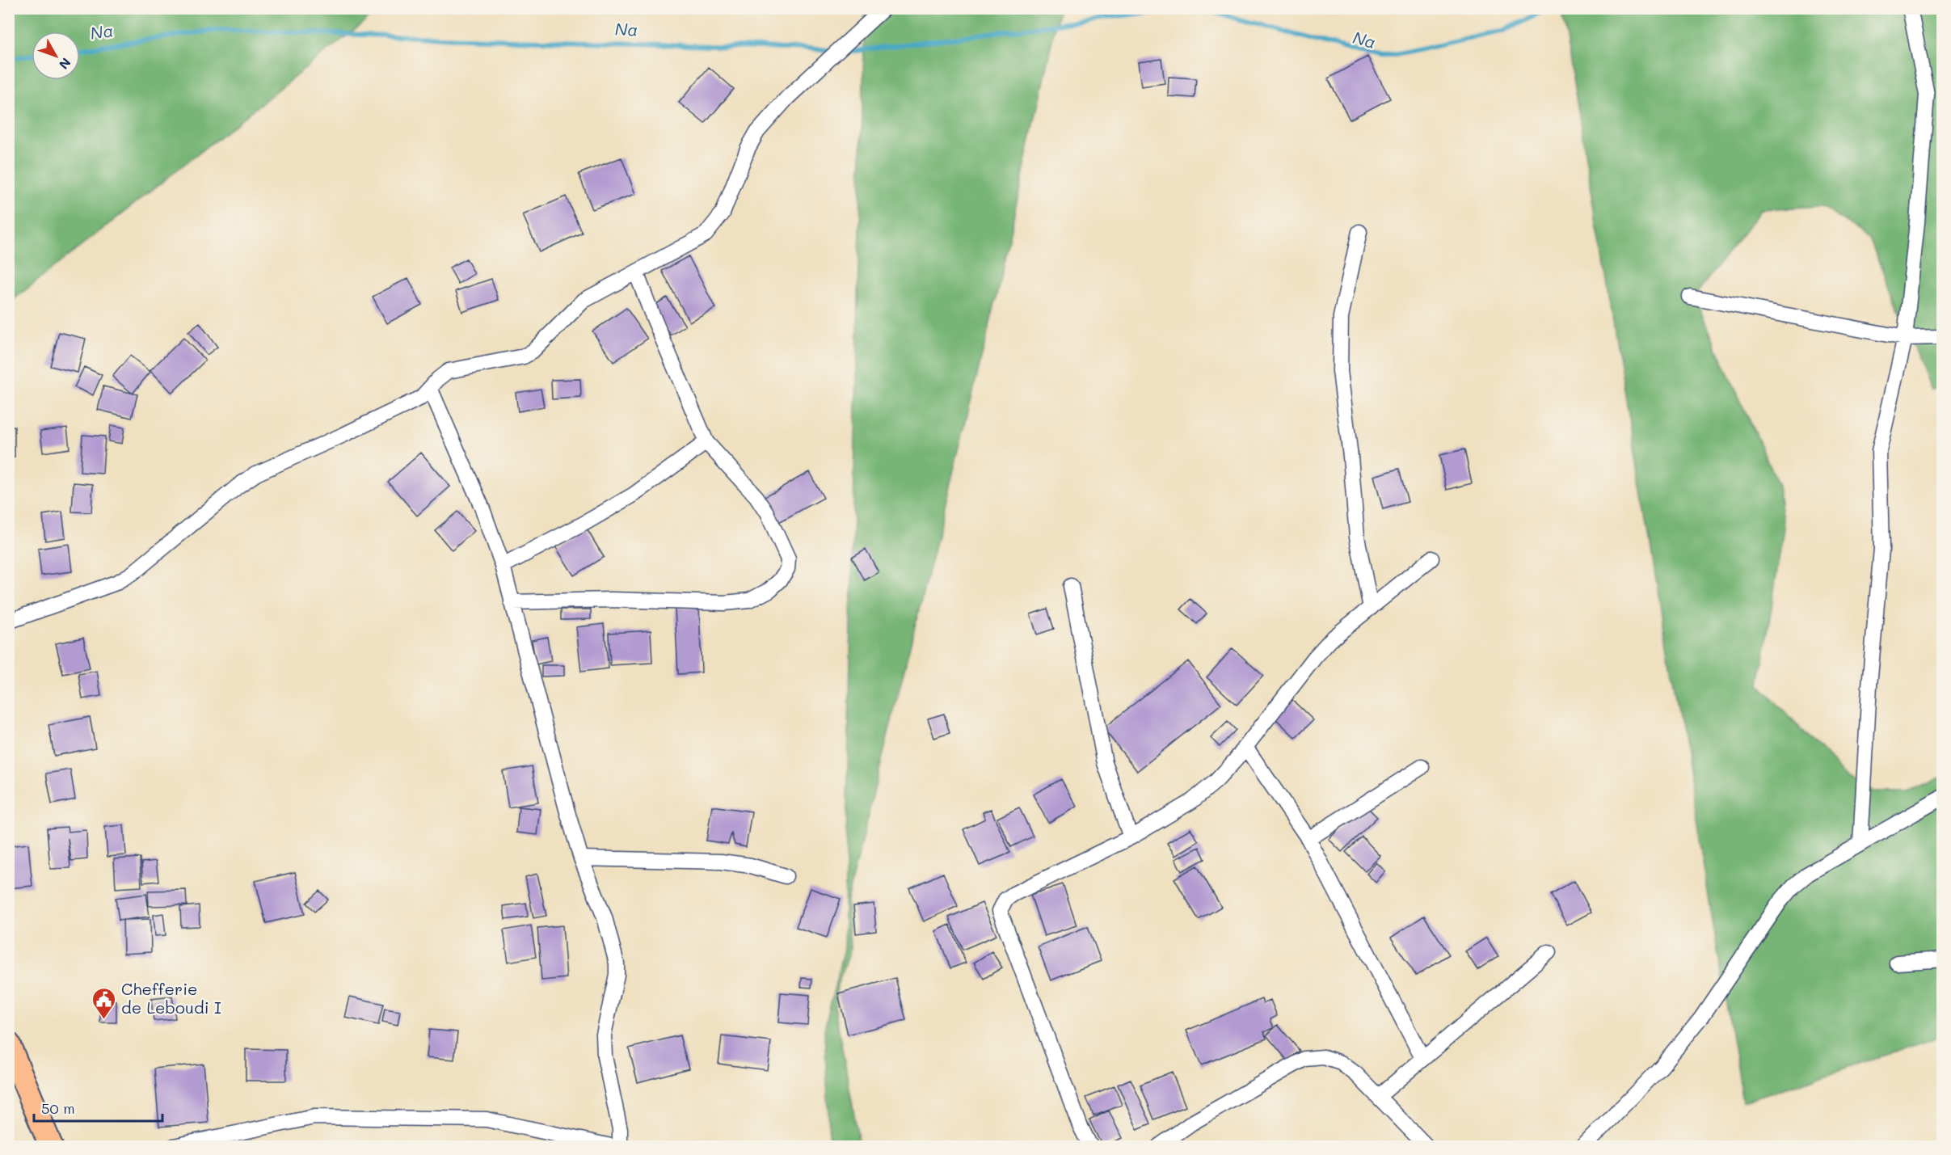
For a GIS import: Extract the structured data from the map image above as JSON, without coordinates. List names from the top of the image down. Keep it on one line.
{"water":["Na"],"places":{"public building":["Chefferie de Leboudi I"]},"scale_bar":"50 m","north":"bottom right"}
